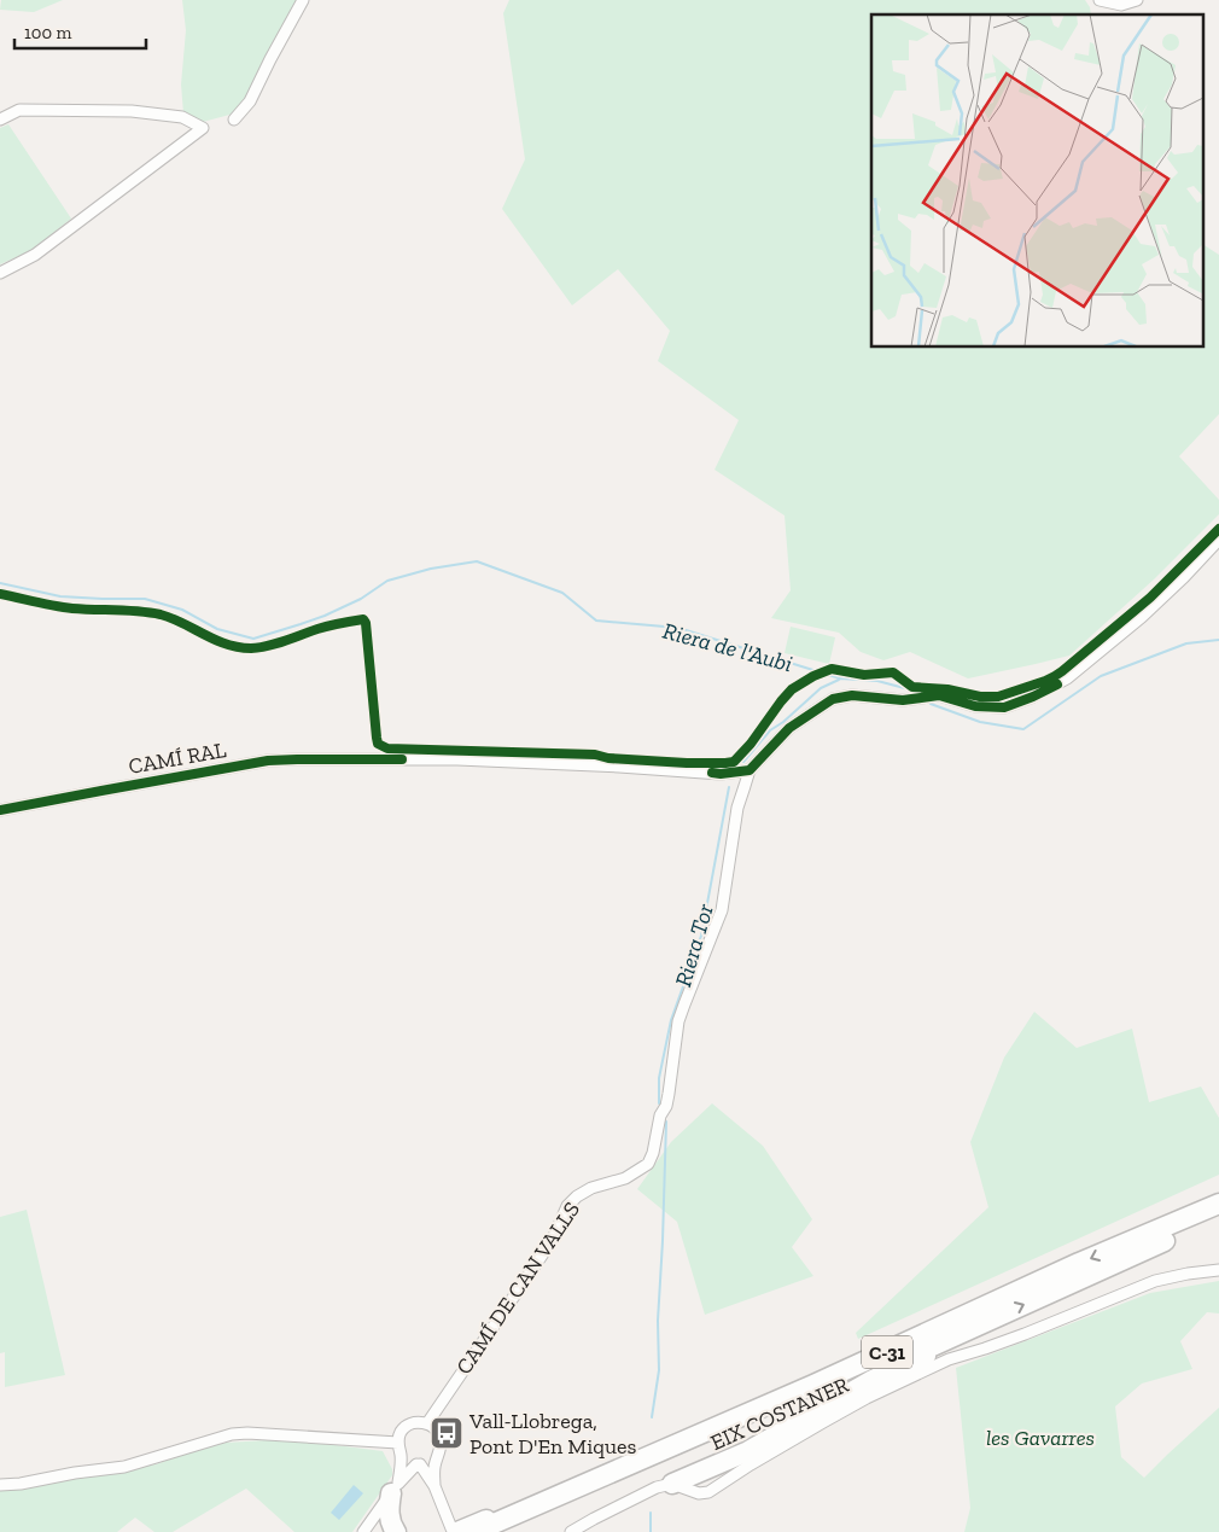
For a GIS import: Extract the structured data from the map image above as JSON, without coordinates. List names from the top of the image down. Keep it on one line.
{"streets":{"highway":["C-31","EIX COSTANER"],"street":["CAMÍ RAL","CAMÍ DE CAN VALLS"]},"crossings":[["CAMÍ RAL","CAMÍ DE CAN VALLS"]],"water":["Riera de l'Aubi","Riera Tor"],"parks":["les Gavarres"],"places":{"bus stop":["Vall-Llobrega, Pont D'En Miques"]},"scale_bar":"100 m"}
